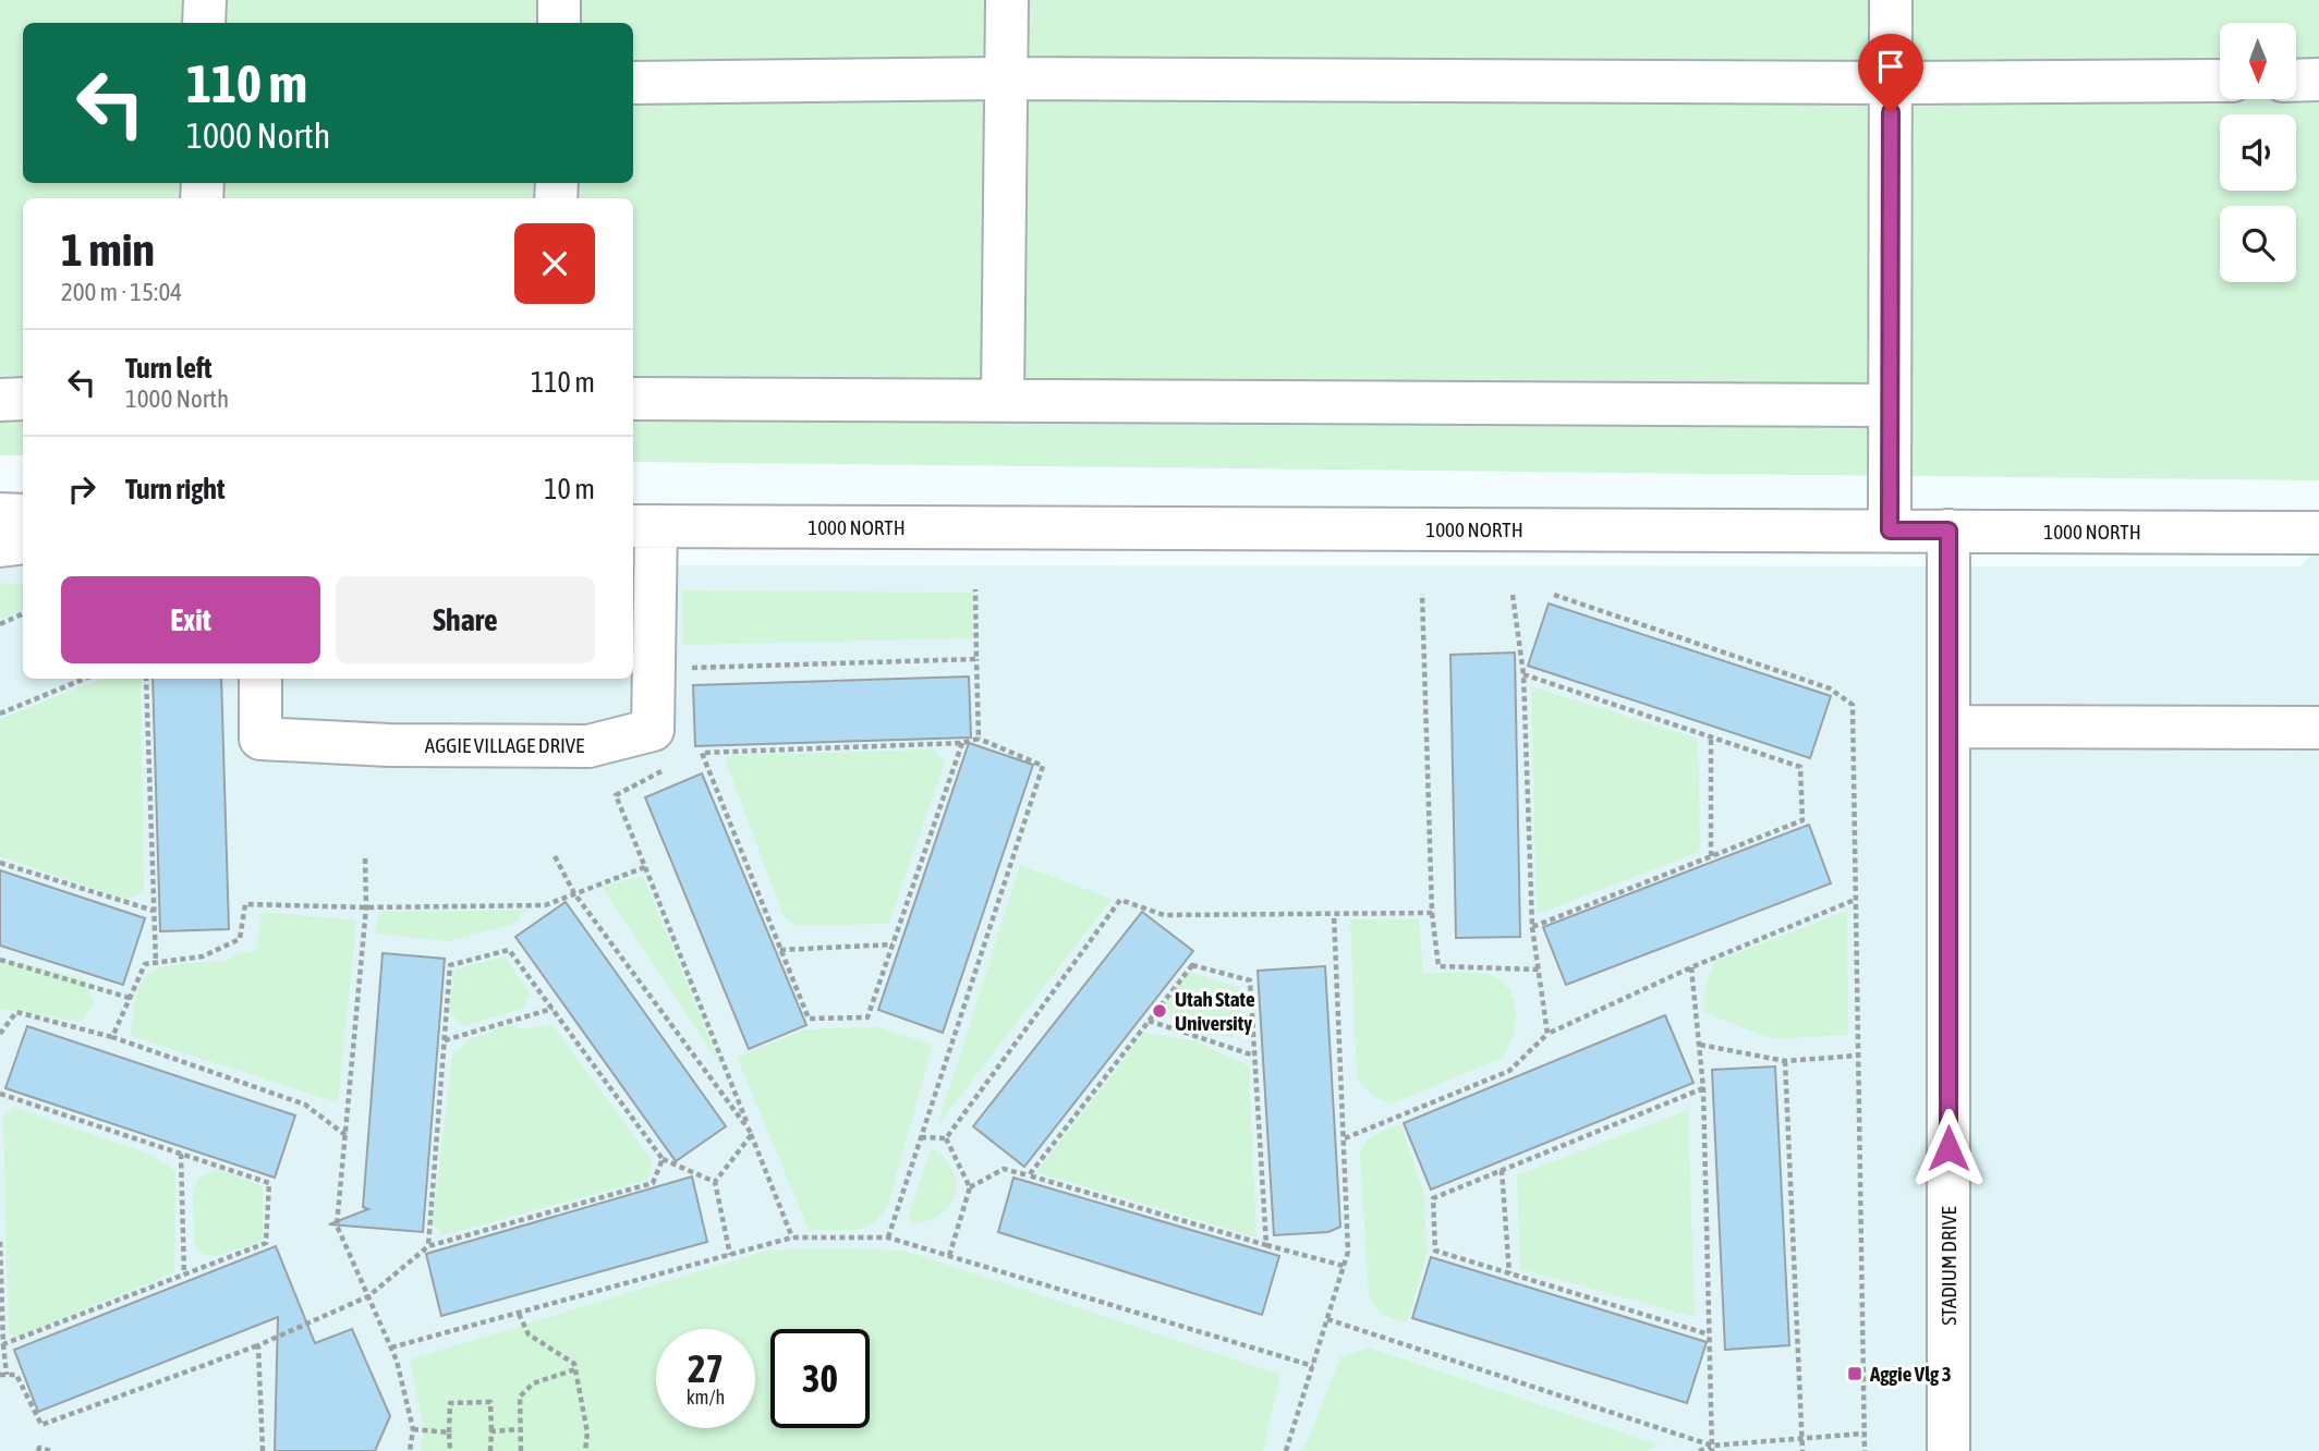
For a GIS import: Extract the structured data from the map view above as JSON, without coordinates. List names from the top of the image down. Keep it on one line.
{"streets":{"street":["1000 NORTH","AGGIE VILLAGE DRIVE","STADIUM DRIVE"]},"crossings":[["1000 NORTH","AGGIE VILLAGE DRIVE"],["1000 NORTH","STADIUM DRIVE"]],"places":{"other":["Utah State University"],"transit":["Aggie Vlg 3"]},"north":"bottom","page":{"turn":["110 m","1000 North"],"heading":["1 min","200 m · 15:04"],"list":[{"name":"Turn left","note":"1000 North","value":"110 m"},{"name":"Turn right","value":"10 m"}],"buttons":["Exit","Share"],"speed":"27 km/h","limit":"30"}}
